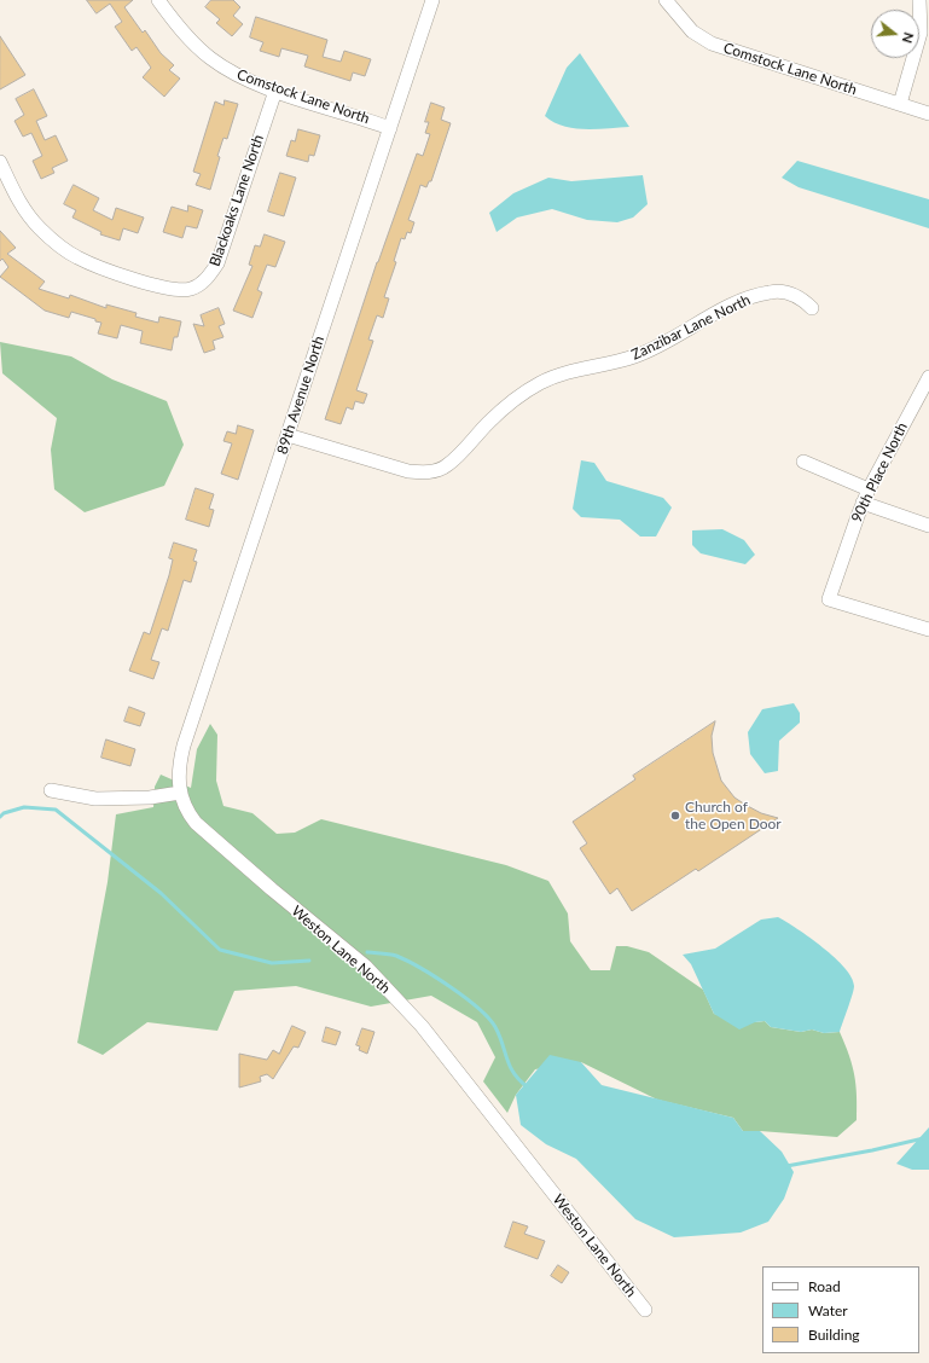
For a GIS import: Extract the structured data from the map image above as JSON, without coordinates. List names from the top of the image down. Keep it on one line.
{"streets":{"street":["Comstock Lane North","Blackoaks Lane North","Zanzibar Lane North","89th Avenue North","90th Place North","Weston Lane North"]},"crossings":[["Comstock Lane North","Blackoaks Lane North"],["Comstock Lane North","89th Avenue North"],["Zanzibar Lane North","89th Avenue North"],["89th Avenue North","Weston Lane North"]],"places":["Church of the Open Door"],"legend":["Road","Water","Building"],"north":"right"}
